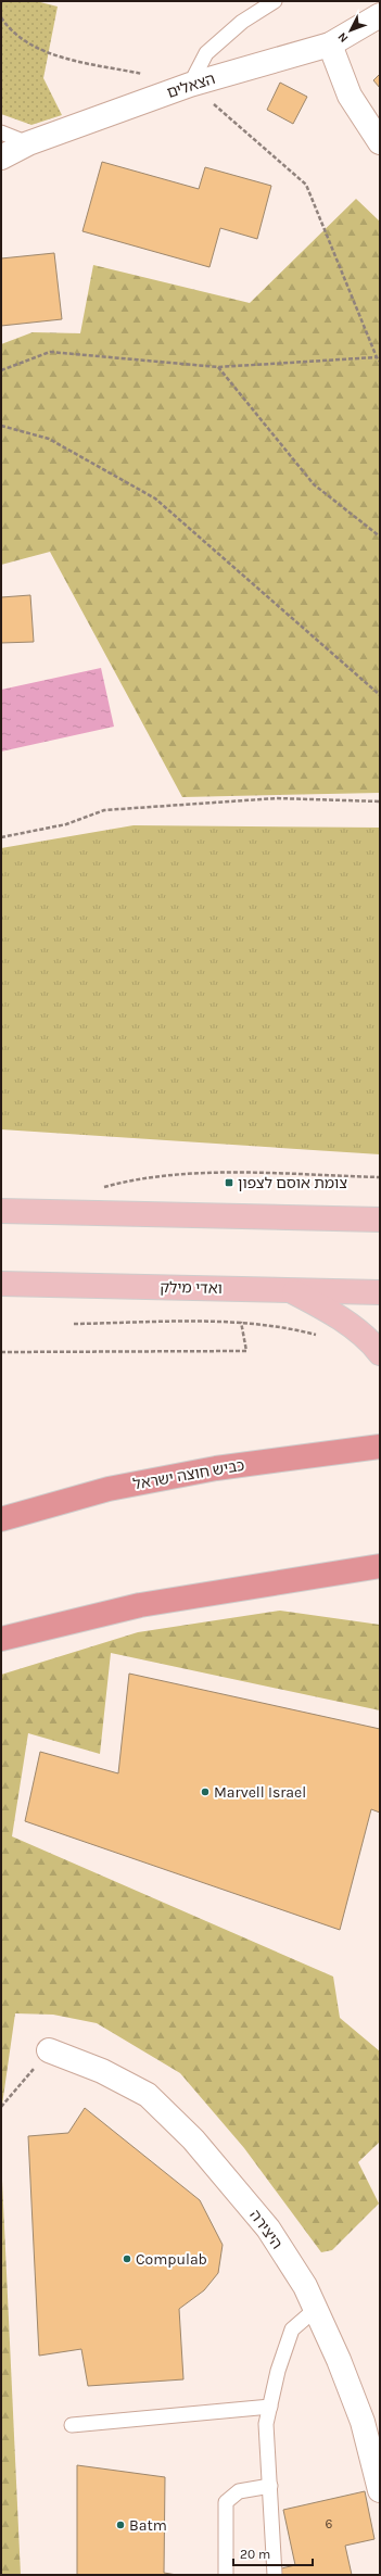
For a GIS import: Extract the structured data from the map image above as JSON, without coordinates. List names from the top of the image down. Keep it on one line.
{"streets":{"highway":["כביש חוצה ישראל"],"main road":["ואדי מילק"],"street":["הצאלים","היצירה"]},"places":{"transit":["צומת אוסם לצפון"],"other":["Marvell Israel","Compulab","Batm"]},"house_numbers":["6"],"scale_bar":"20 m","north":"bottom left"}
